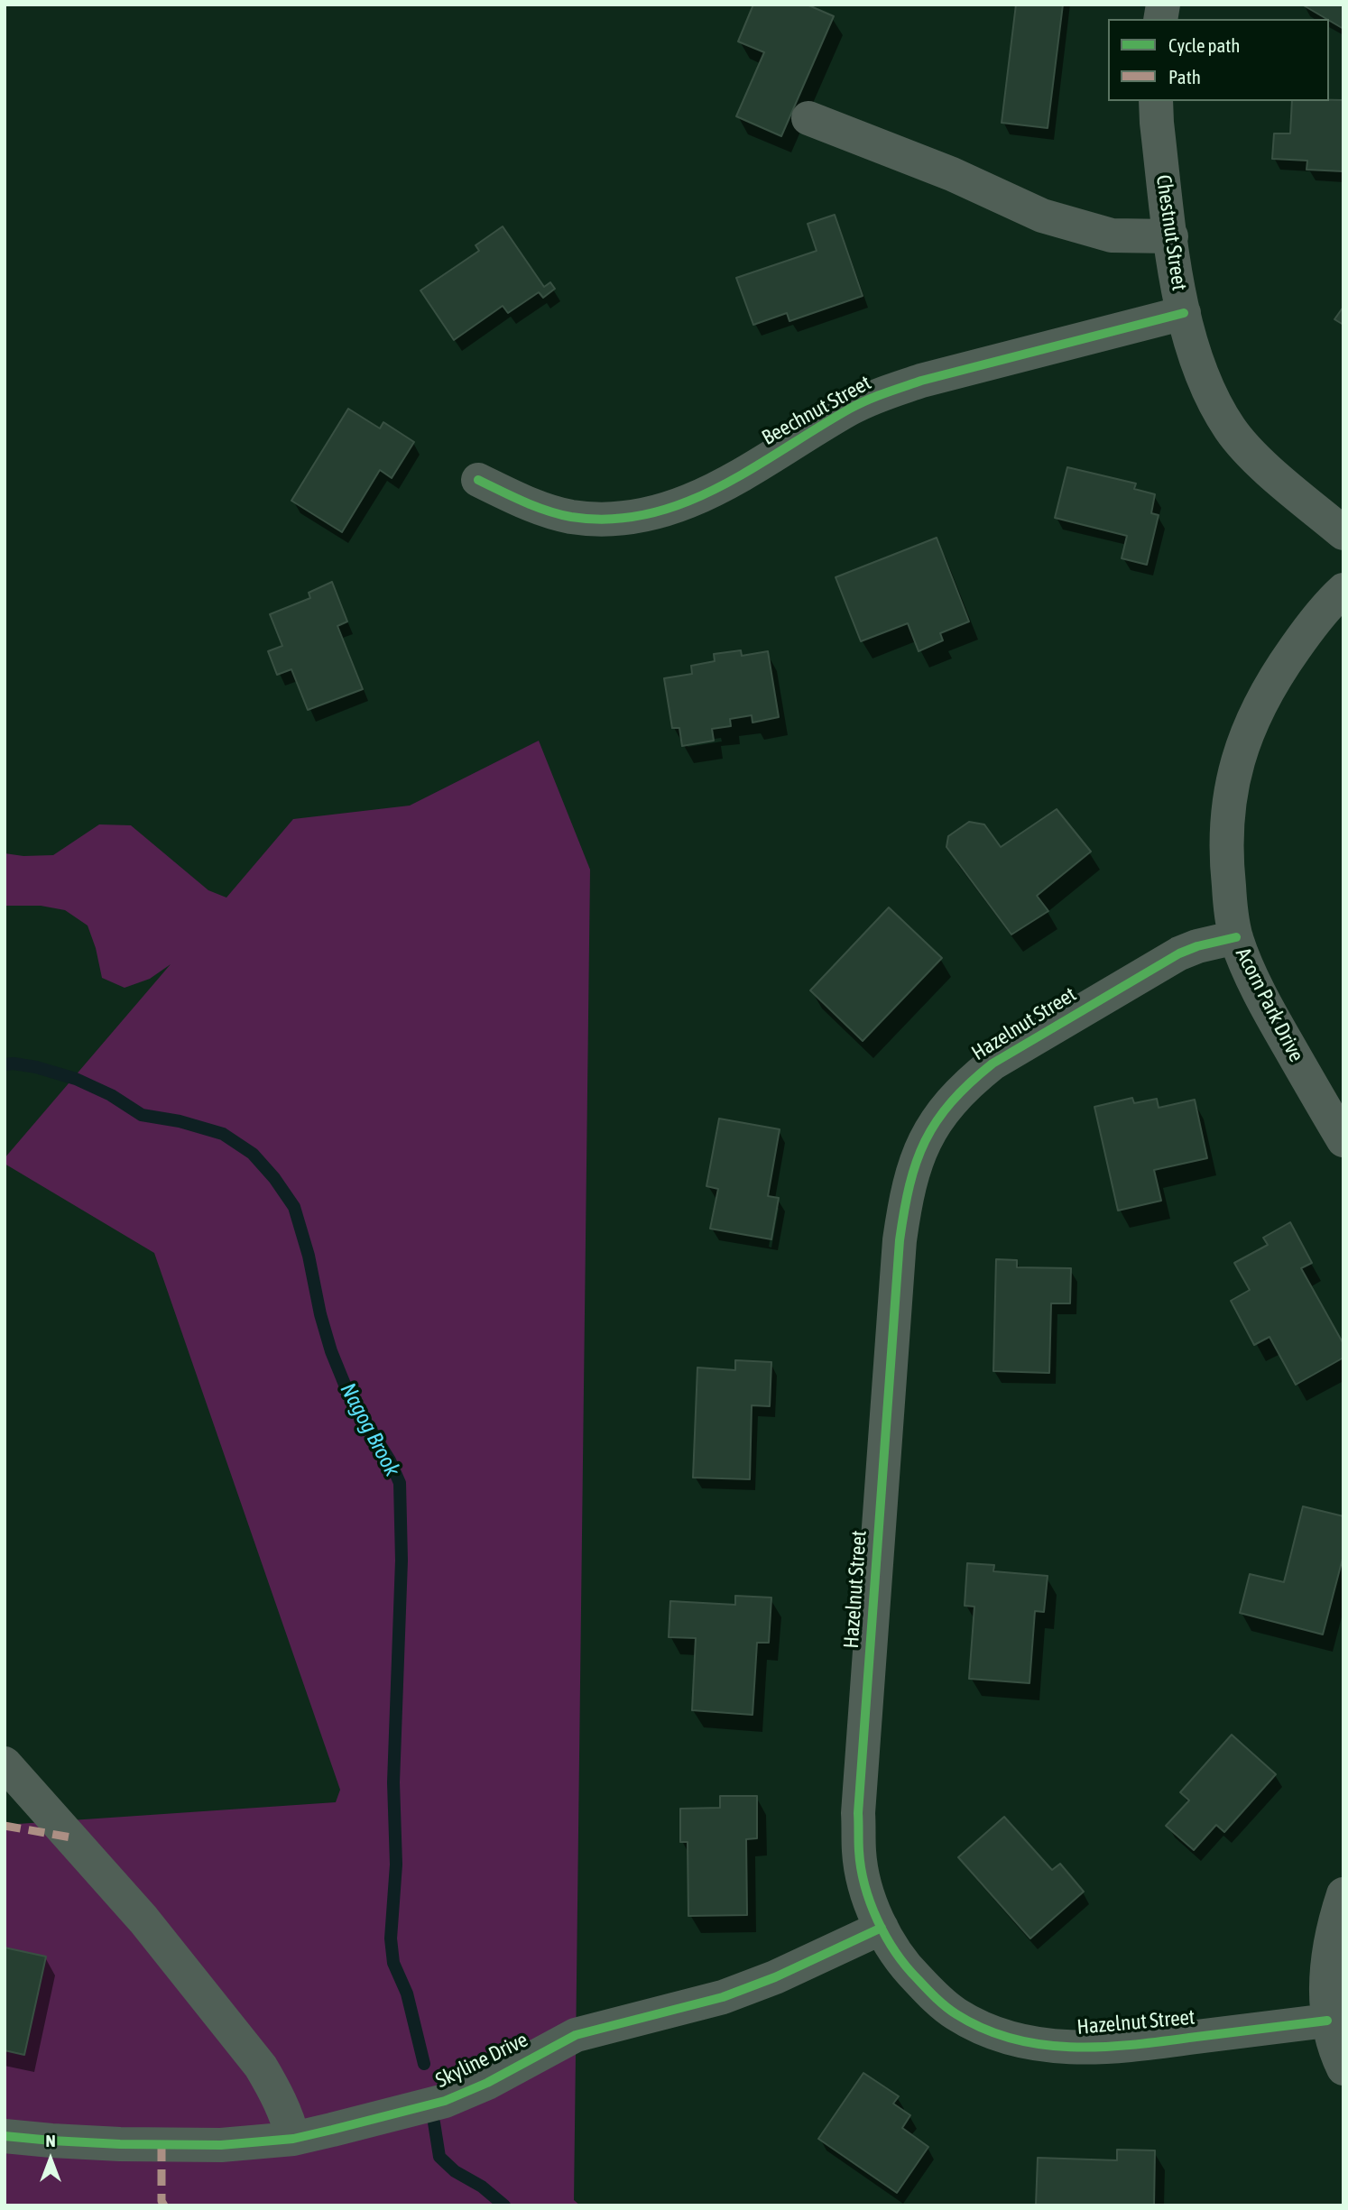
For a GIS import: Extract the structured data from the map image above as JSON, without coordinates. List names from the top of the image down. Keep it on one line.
{"streets":{"street":["Chestnut Street","Beechnut Street","Acorn Park Drive","Hazelnut Street","Skyline Drive"]},"crossings":[["Chestnut Street","Beechnut Street"],["Acorn Park Drive","Hazelnut Street"],["Hazelnut Street","Skyline Drive"]],"water":["Nagog Brook"],"legend":["Cycle path","Path"],"north":"top"}
